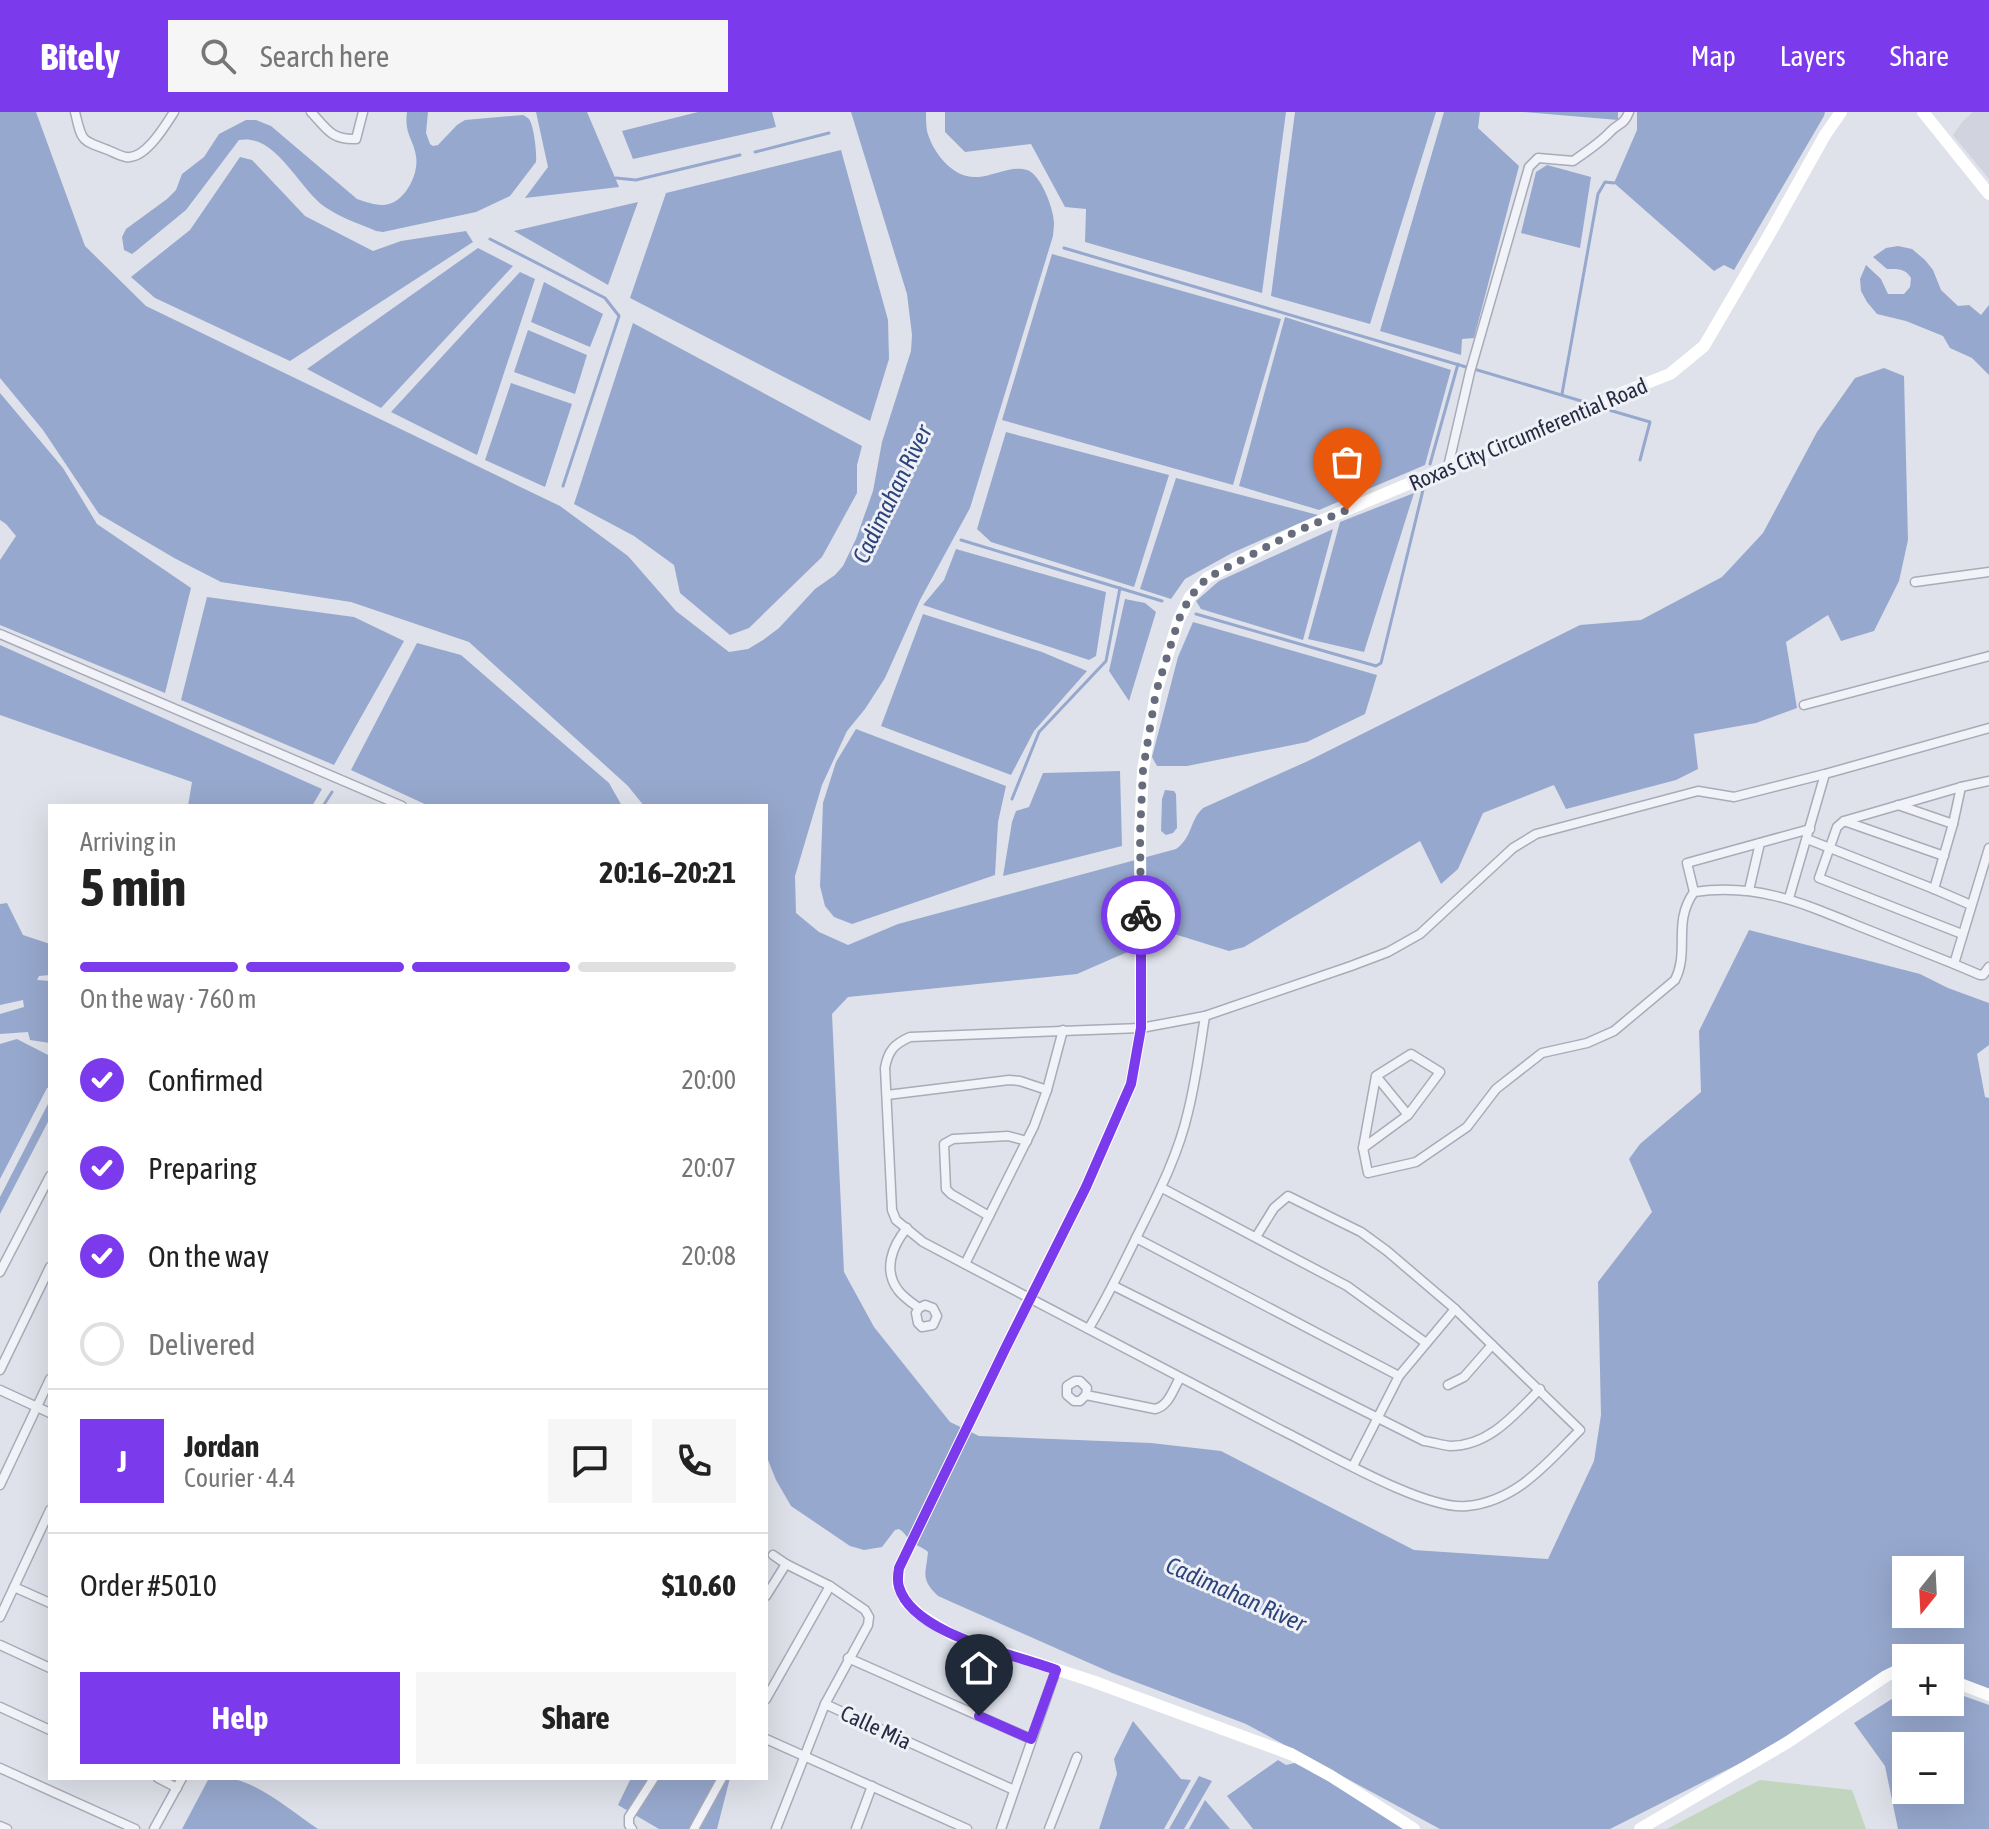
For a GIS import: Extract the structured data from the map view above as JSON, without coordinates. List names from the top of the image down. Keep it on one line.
{"streets":{"main road":["Roxas City Circumferential Road"],"street":["Calle Mia"]},"water":["Cadimahan River"],"north":"bottom","page":{"header":"Bitely","search":"Search here","nav":["Map","Layers","Share"],"heading":["5 min","Arriving in","20:16–20:21"],"panel":["Jordan","Courier · 4.4","Order #5010","$10.60"],"bar":"On the way · 760 m","list":[["Confirmed","20:00"],["Preparing","20:07"],["On the way","20:08"],"Delivered"],"round":"J","map_buttons":["+","−"],"buttons":["Help","Share"]}}
